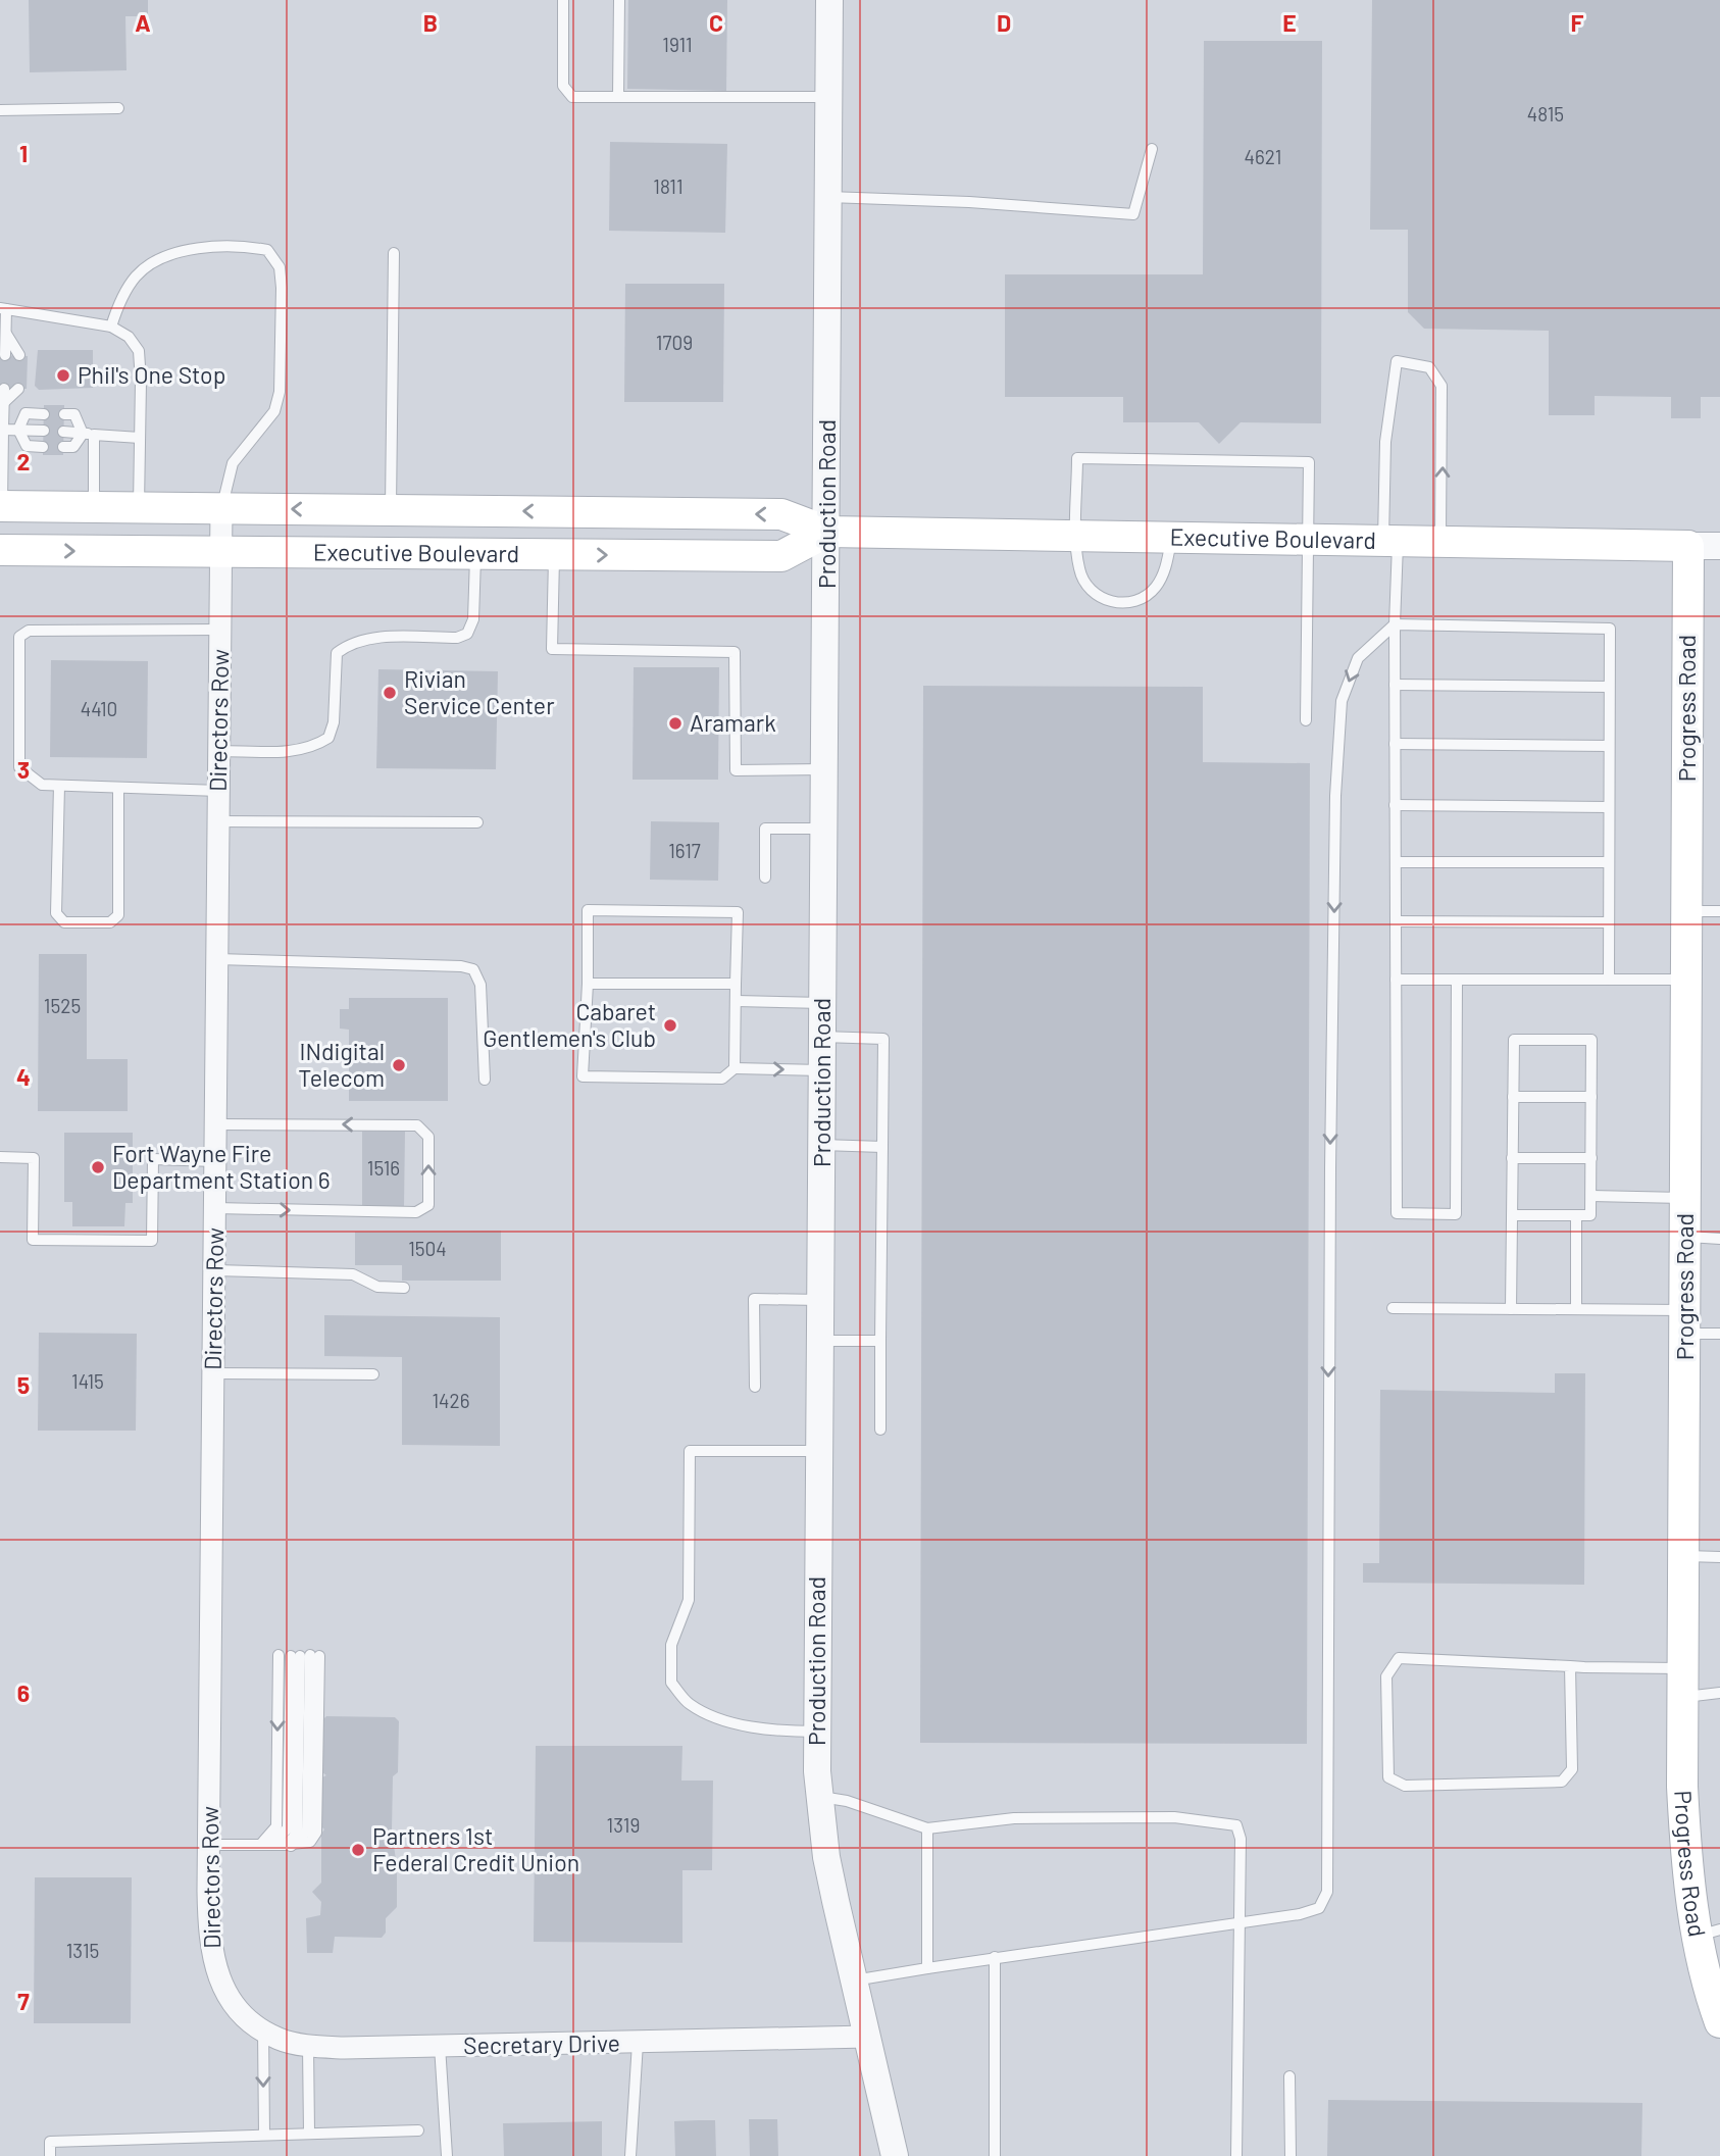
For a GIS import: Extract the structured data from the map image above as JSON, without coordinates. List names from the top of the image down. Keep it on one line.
{"streets":{"main road":["Executive Boulevard","Progress Road"],"street":["Production Road","Directors Row","Secretary Drive"]},"crossings":[["Production Road","Executive Boulevard"],["Production Road","Secretary Drive"],["Executive Boulevard","Progress Road"],["Executive Boulevard","Directors Row"],["Directors Row","Secretary Drive"]],"places":["Phil's One Stop","Rivian Service Center","Aramark","Cabaret Gentlemen's Club","INdigital Telecom","Fort Wayne Fire Department Station 6","Partners 1st Federal Credit Union"],"house_numbers":["1911","4815","4621","1811","1709","4410","1617","1525","1516","1504","1415","1426","1319","1315"],"grid":{"columns":["A","B","C","D","E","F"],"rows":["1","2","3","4","5","6","7"]}}
